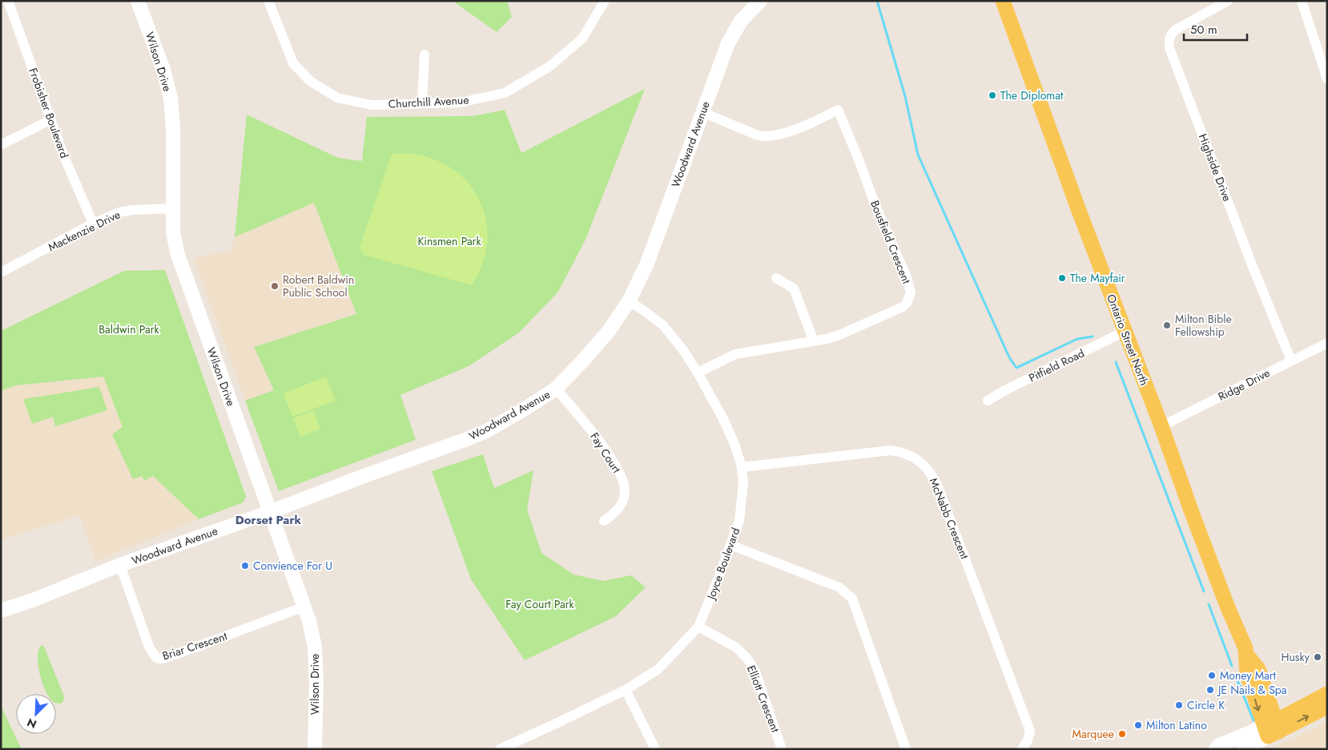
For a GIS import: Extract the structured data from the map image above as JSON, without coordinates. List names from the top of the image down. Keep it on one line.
{"streets":{"main road":["Ontario Street North"],"street":["Wilson Drive","Churchill Avenue","Frobisher Boulevard","Woodward Avenue","Highside Drive","Mackenzie Drive","Bousfield Crescent","Pitfield Road","Ridge Drive","Fay Court","McNabb Crescent","Joyce Boulevard","Briar Crescent","Elliott Crescent"]},"crossings":[["Wilson Drive","Woodward Avenue"],["Wilson Drive","Mackenzie Drive"],["Wilson Drive","Briar Crescent"],["Frobisher Boulevard","Mackenzie Drive"],["Woodward Avenue","Bousfield Crescent"],["Woodward Avenue","Fay Court"],["Woodward Avenue","Joyce Boulevard"],["Woodward Avenue","Briar Crescent"],["Highside Drive","Ridge Drive"],["Bousfield Crescent","Joyce Boulevard"],["Ontario Street North","Pitfield Road"],["Ontario Street North","Ridge Drive"],["McNabb Crescent","Joyce Boulevard"],["Joyce Boulevard","Elliott Crescent"]],"districts":["Dorset Park"],"parks":["Kinsmen Park","Baldwin Park","Fay Court Park"],"places":["The Diplomat","The Mayfair","Robert Baldwin Public School","Milton Bible Fellowship","Convience For U","Husky","Money Mart","JE Nails & Spa","Circle K","Milton Latino","Marquee"],"scale_bar":"50 m","north":"bottom left"}
